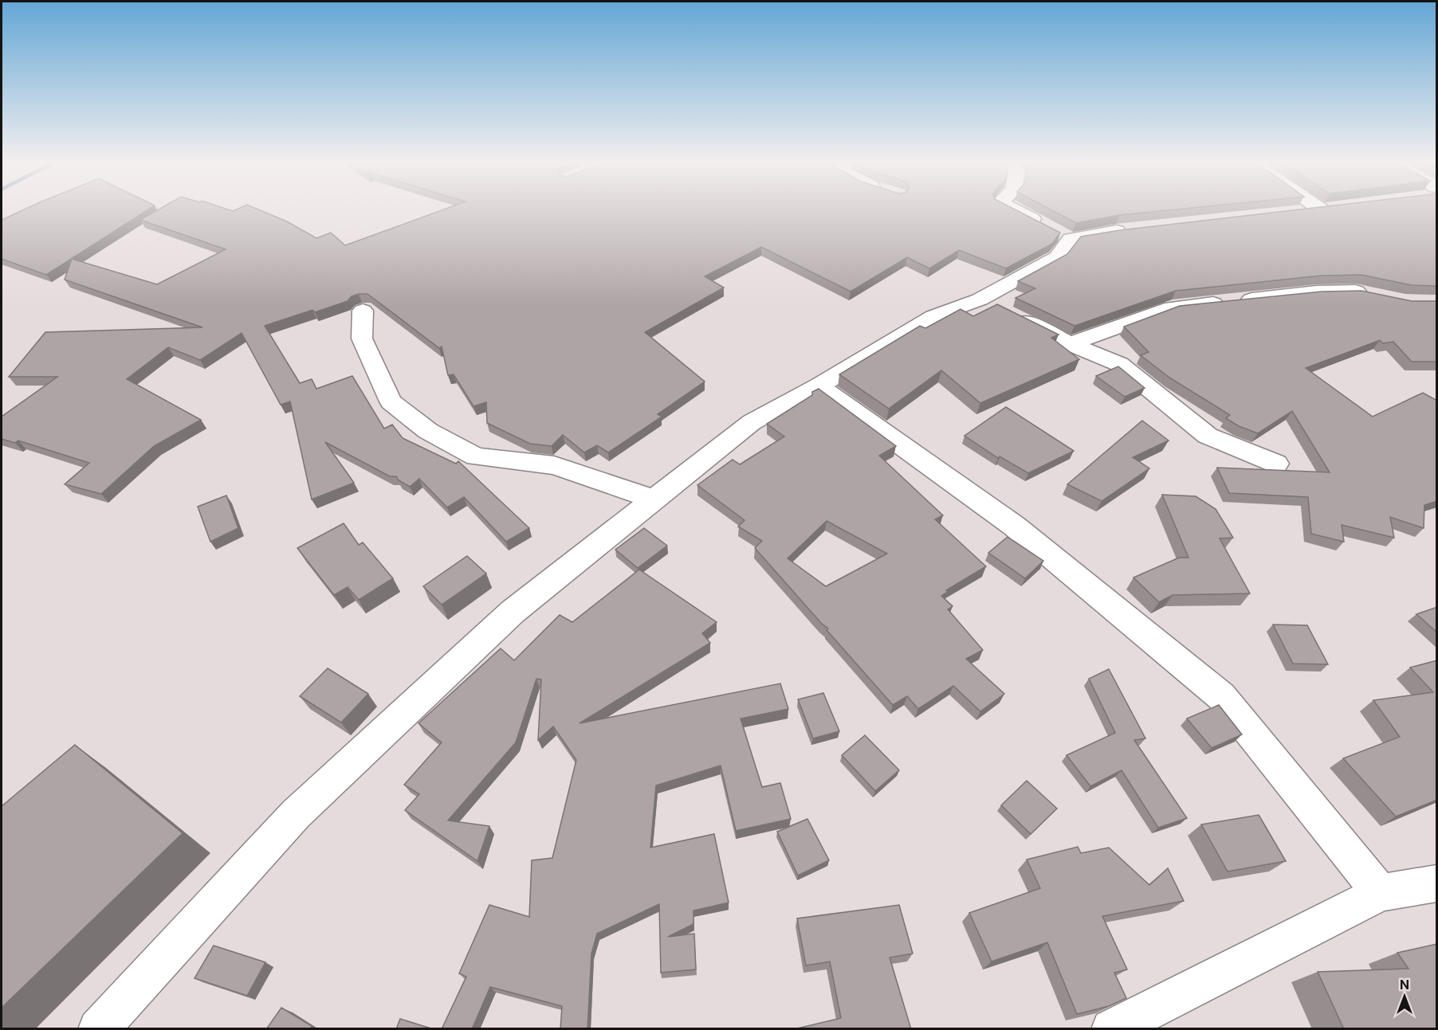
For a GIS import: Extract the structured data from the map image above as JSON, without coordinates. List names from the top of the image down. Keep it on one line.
{"north":"top"}
